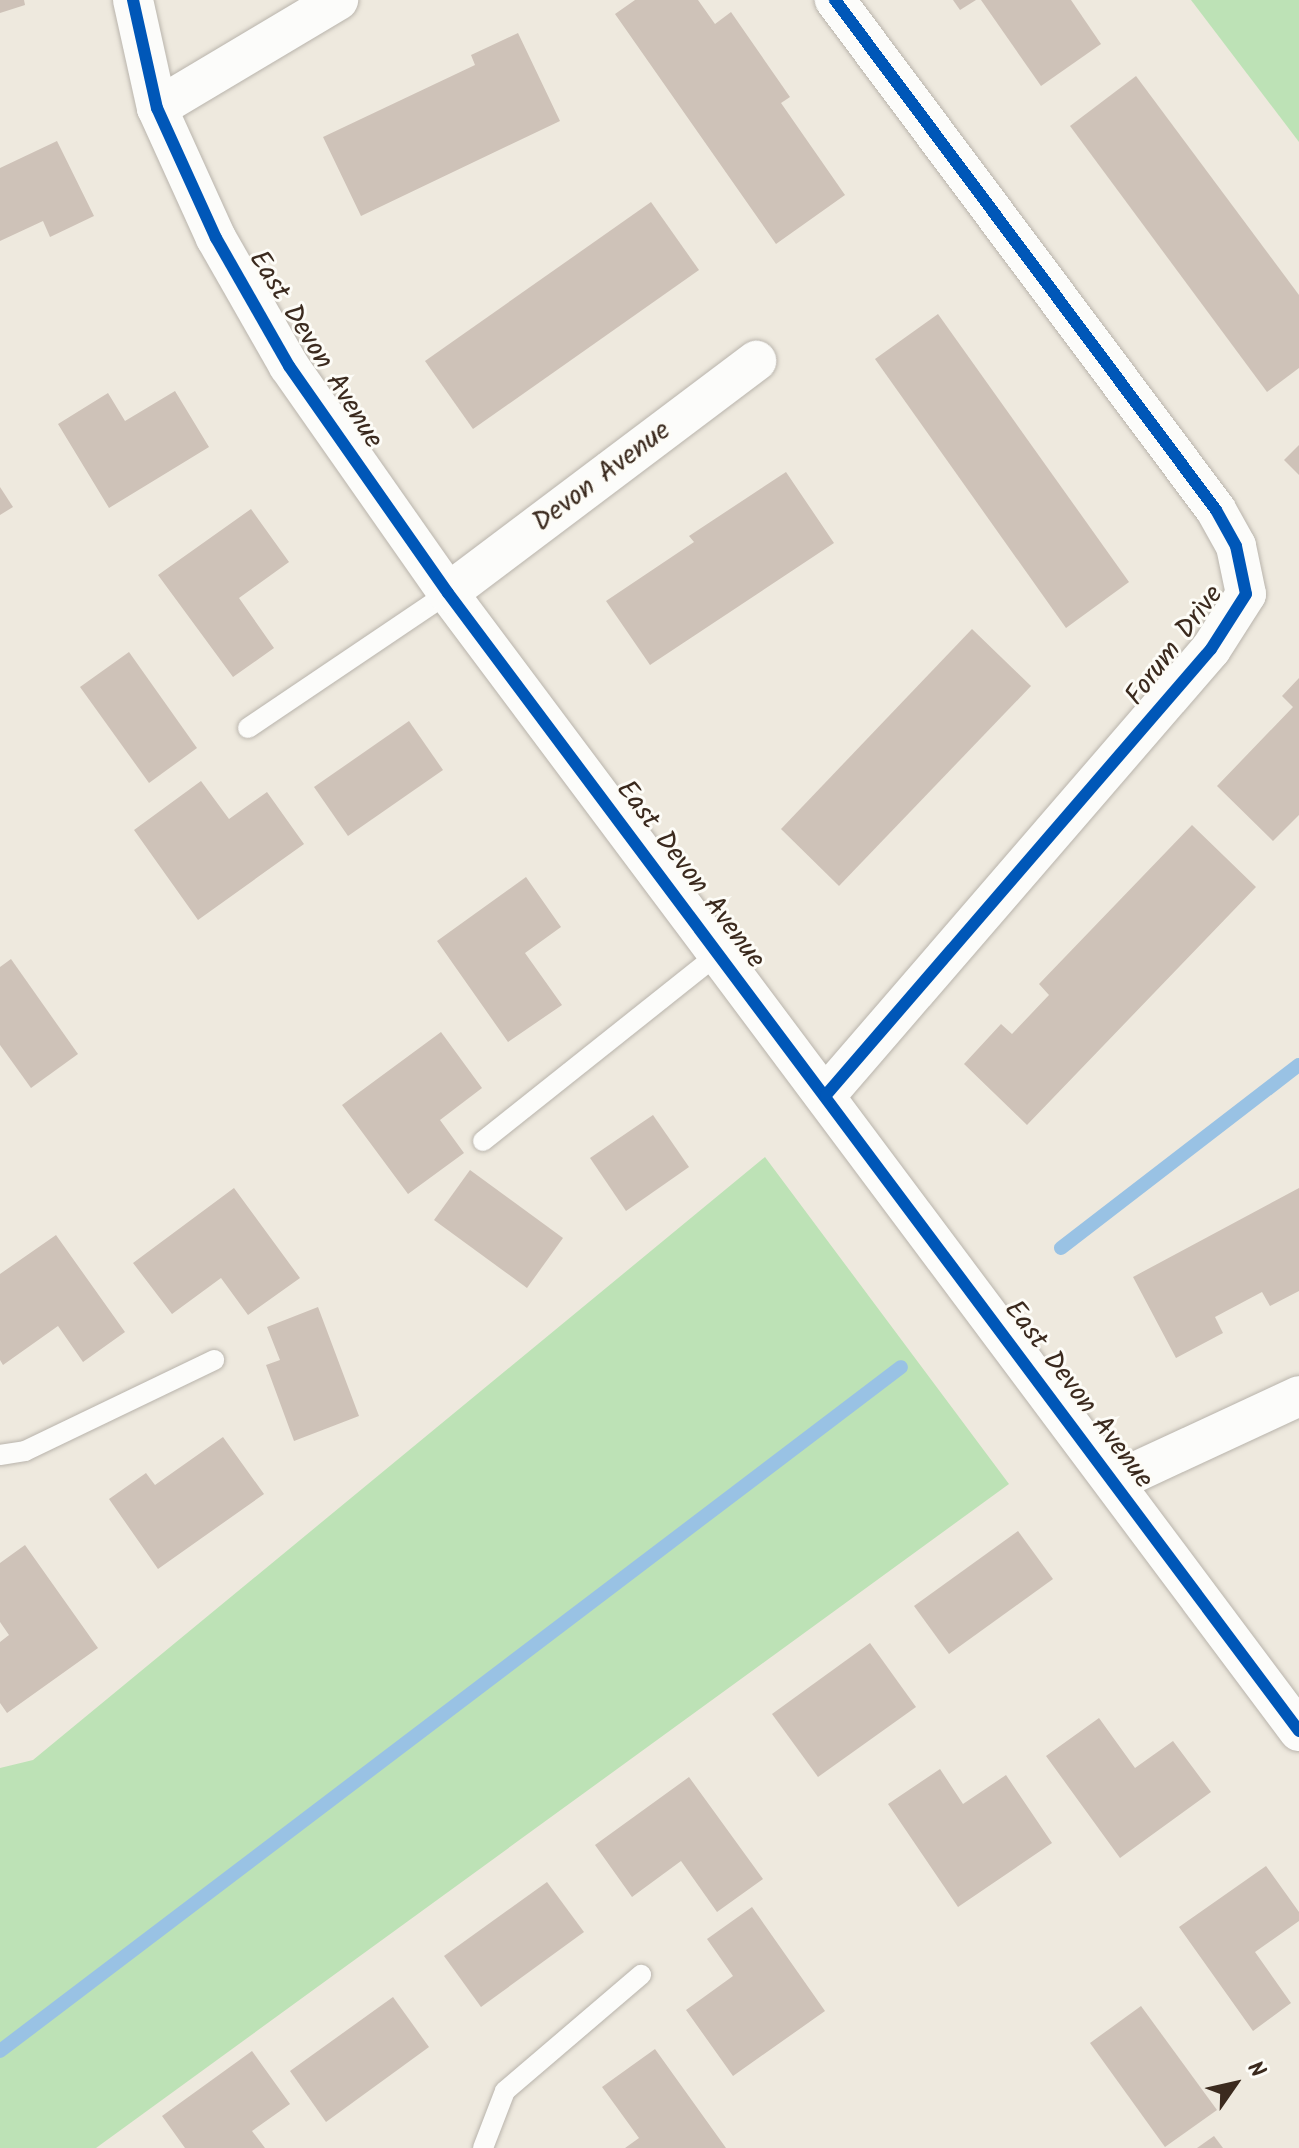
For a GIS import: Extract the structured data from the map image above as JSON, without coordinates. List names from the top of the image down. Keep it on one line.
{"streets":{"street":["East Devon Avenue","Devon Avenue","Forum Drive"]},"crossings":[["East Devon Avenue","Devon Avenue"],["East Devon Avenue","Forum Drive"]],"north":"top right"}
